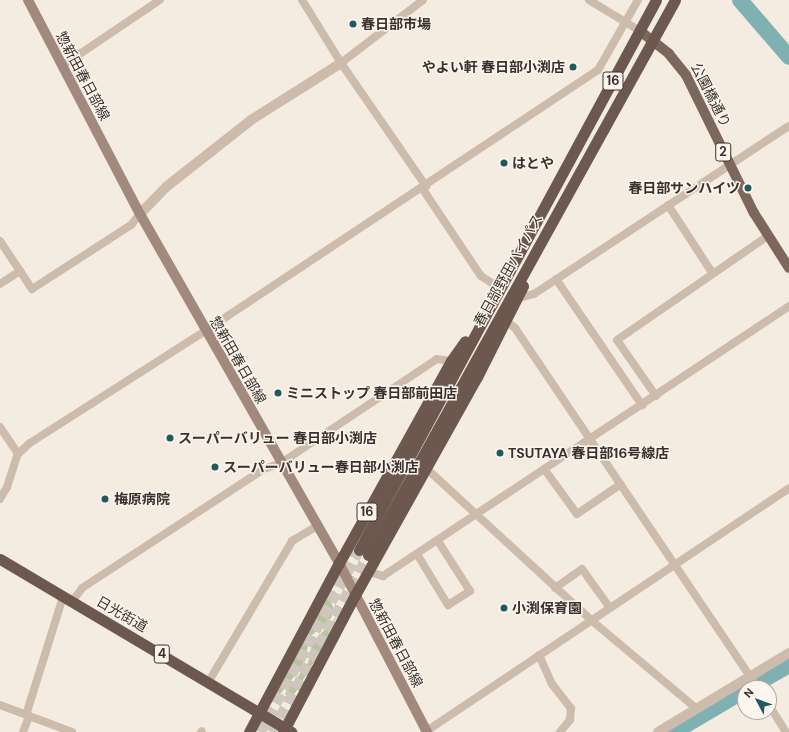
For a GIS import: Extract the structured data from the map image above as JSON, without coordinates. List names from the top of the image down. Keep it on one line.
{"streets":{"highway":["16","春日部野田バイパス","日光街道","4"],"main road":["惣新田春日部線","公園橋通り","2"]},"crossings":[["惣新田春日部線","16"],["16","春日部野田バイパス"],["16","日光街道"],["公園橋通り","春日部野田バイパス"]],"places":["春日部市場","やよい軒 春日部小渕店","はとや","春日部サンハイツ","ミニストップ 春日部前田店","スーパーバリュー 春日部小渕店","TSUTAYA 春日部16号線店","スーパーバリュー春日部小渕店","梅原病院","小渕保育園"],"north":"top left"}
